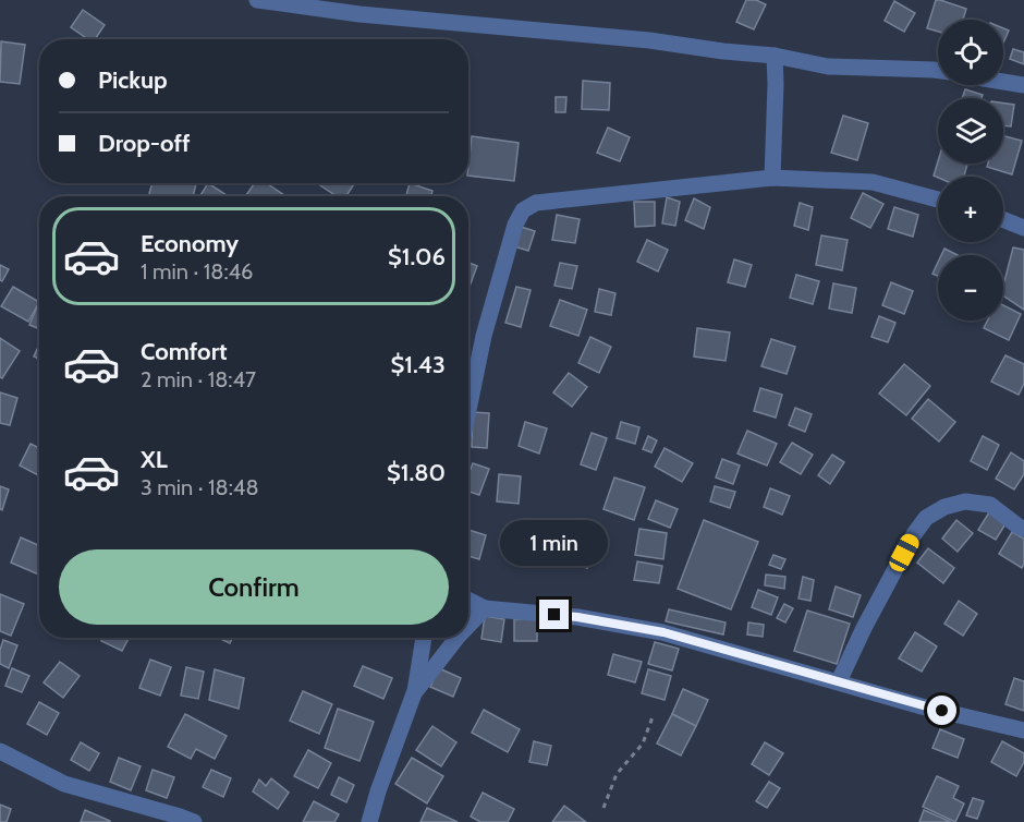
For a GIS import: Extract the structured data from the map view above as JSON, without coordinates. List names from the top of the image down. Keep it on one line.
{"page":{"map_buttons":["+","−"],"banner":["Pickup","Drop-off"],"list":[{"name":"Economy","note":"1 min · 18:46","value":"$1.06"},{"name":"Comfort","note":"2 min · 18:47","value":"$1.43"},{"name":"XL","note":"3 min · 18:48","value":"$1.80"}],"bubble":"1 min","buttons":"Confirm"}}
